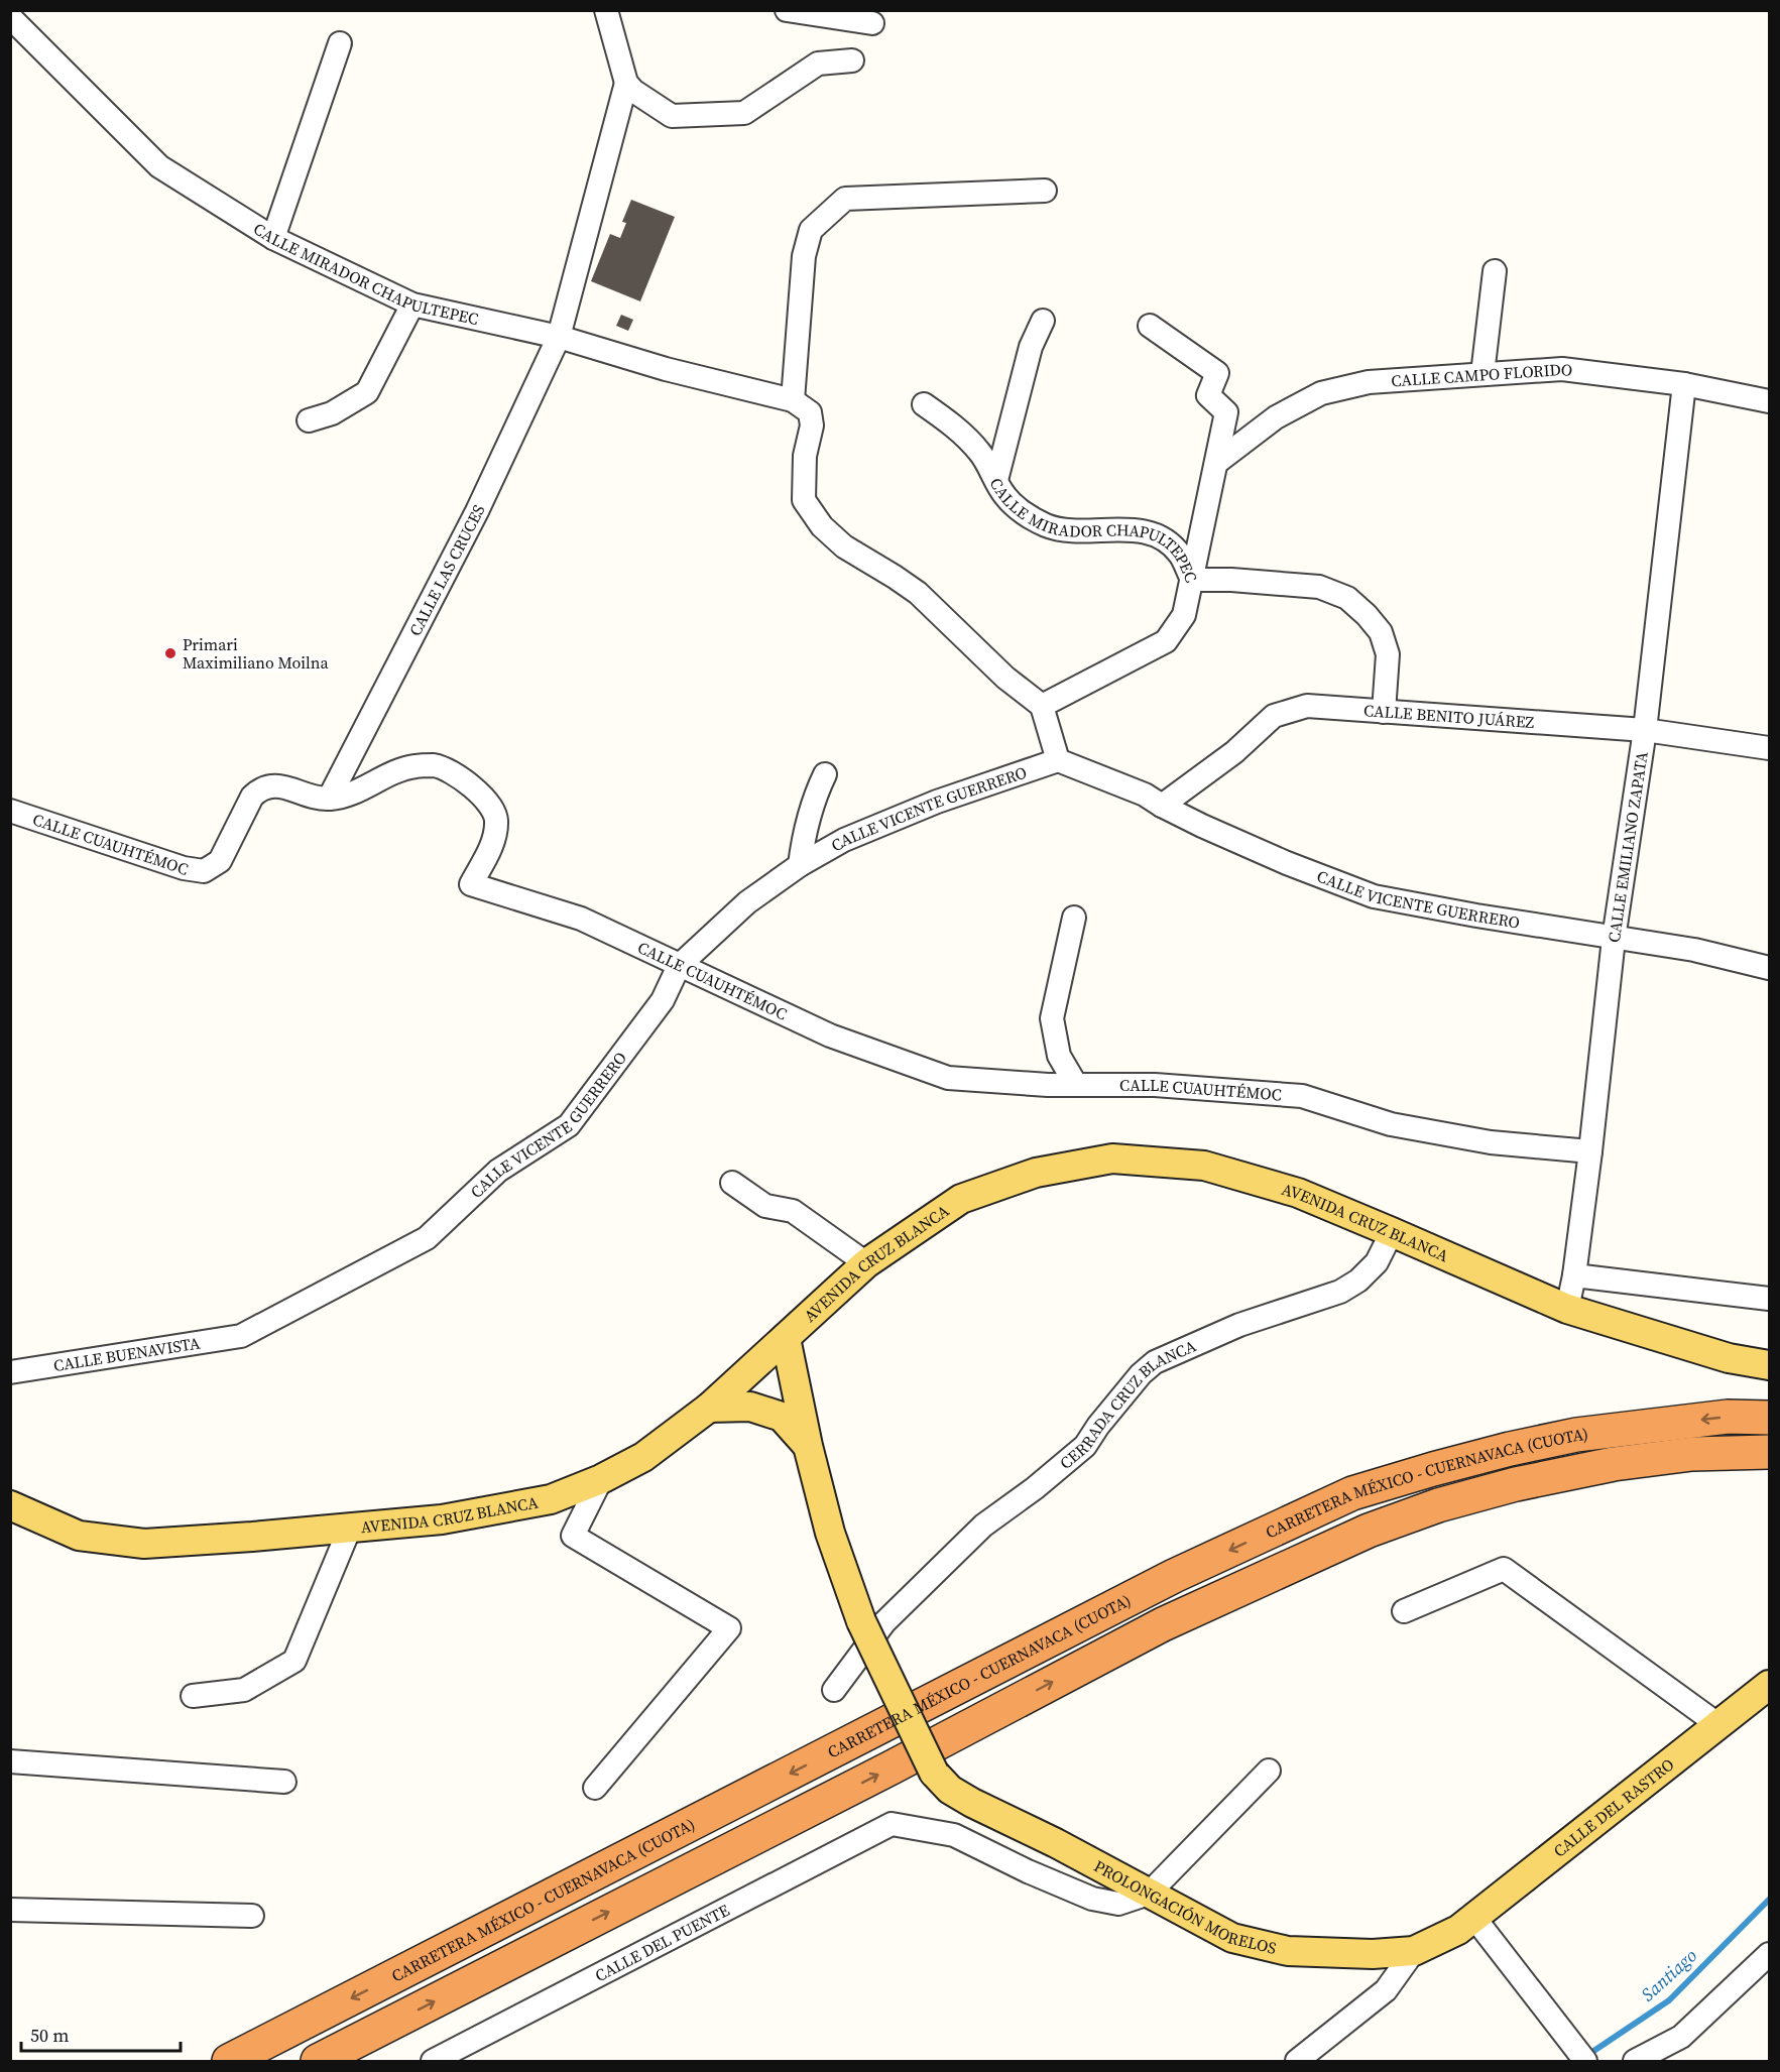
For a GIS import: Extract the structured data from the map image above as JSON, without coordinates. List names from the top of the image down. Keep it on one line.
{"streets":{"highway":["CARRETERA MÉXICO - CUERNAVACA (CUOTA)"],"main road":["AVENIDA CRUZ BLANCA","CALLE DEL RASTRO","PROLONGACIÓN MORELOS"],"street":["CALLE MIRADOR CHAPULTEPEC","CALLE CAMPO FLORIDO","CALLE LAS CRUCES","CALLE BENITO JUÁREZ","CALLE VICENTE GUERRERO","CALLE CUAUHTÉMOC","CALLE EMILIANO ZAPATA","CALLE BUENAVISTA","CERRADA CRUZ BLANCA","CALLE DEL PUENTE"]},"crossings":[["CALLE MIRADOR CHAPULTEPEC","CALLE LAS CRUCES"],["CALLE MIRADOR CHAPULTEPEC","CALLE BENITO JUÁREZ"],["CALLE CAMPO FLORIDO","CALLE EMILIANO ZAPATA"],["CALLE LAS CRUCES","CALLE CUAUHTÉMOC"],["CALLE BENITO JUÁREZ","CALLE VICENTE GUERRERO"],["CALLE BENITO JUÁREZ","CALLE EMILIANO ZAPATA"],["CALLE VICENTE GUERRERO","CALLE CUAUHTÉMOC"],["CALLE VICENTE GUERRERO","CALLE EMILIANO ZAPATA"],["CALLE VICENTE GUERRERO","CALLE BUENAVISTA"],["CALLE CUAUHTÉMOC","CALLE EMILIANO ZAPATA"],["CALLE EMILIANO ZAPATA","AVENIDA CRUZ BLANCA"],["AVENIDA CRUZ BLANCA","CERRADA CRUZ BLANCA"],["CERRADA CRUZ BLANCA","PROLONGACIÓN MORELOS"],["CALLE DEL RASTRO","PROLONGACIÓN MORELOS"],["PROLONGACIÓN MORELOS","CALLE DEL PUENTE"]],"water":["Santiago"],"places":["Primari Maximiliano Moilna"],"scale_bar":"50 m"}
